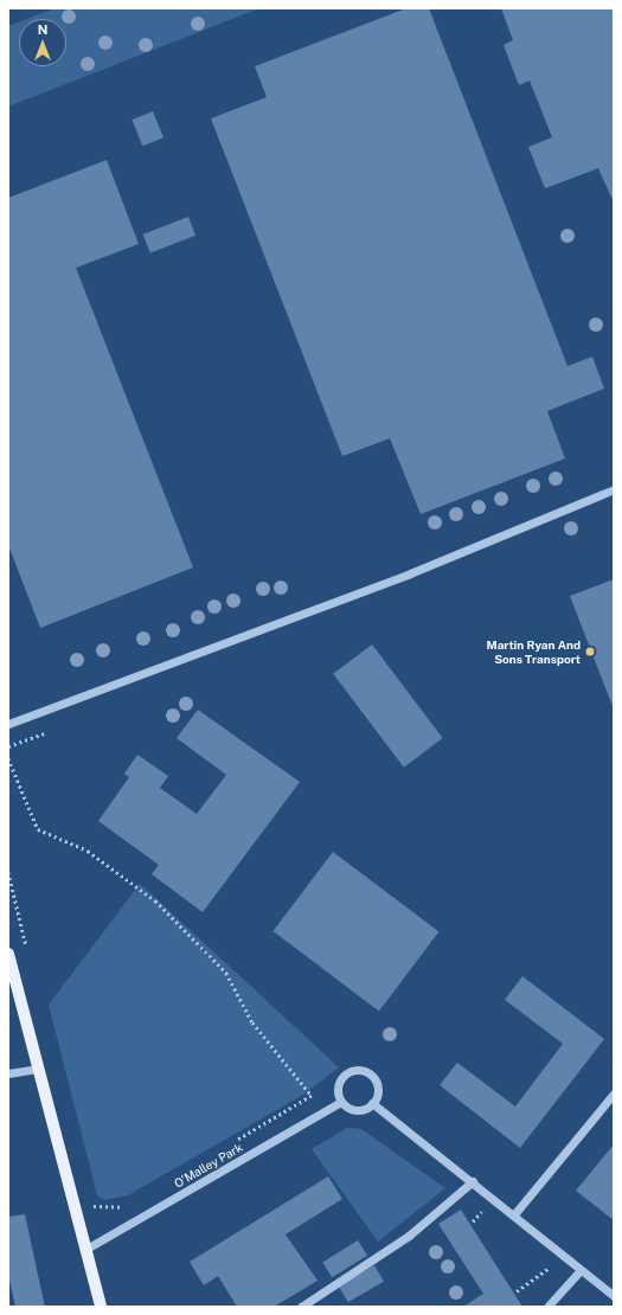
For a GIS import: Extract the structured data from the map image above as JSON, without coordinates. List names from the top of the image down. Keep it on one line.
{"streets":{"street":["O'Malley Park"]},"places":["Martin Ryan And Sons Transport"],"north":"top"}
